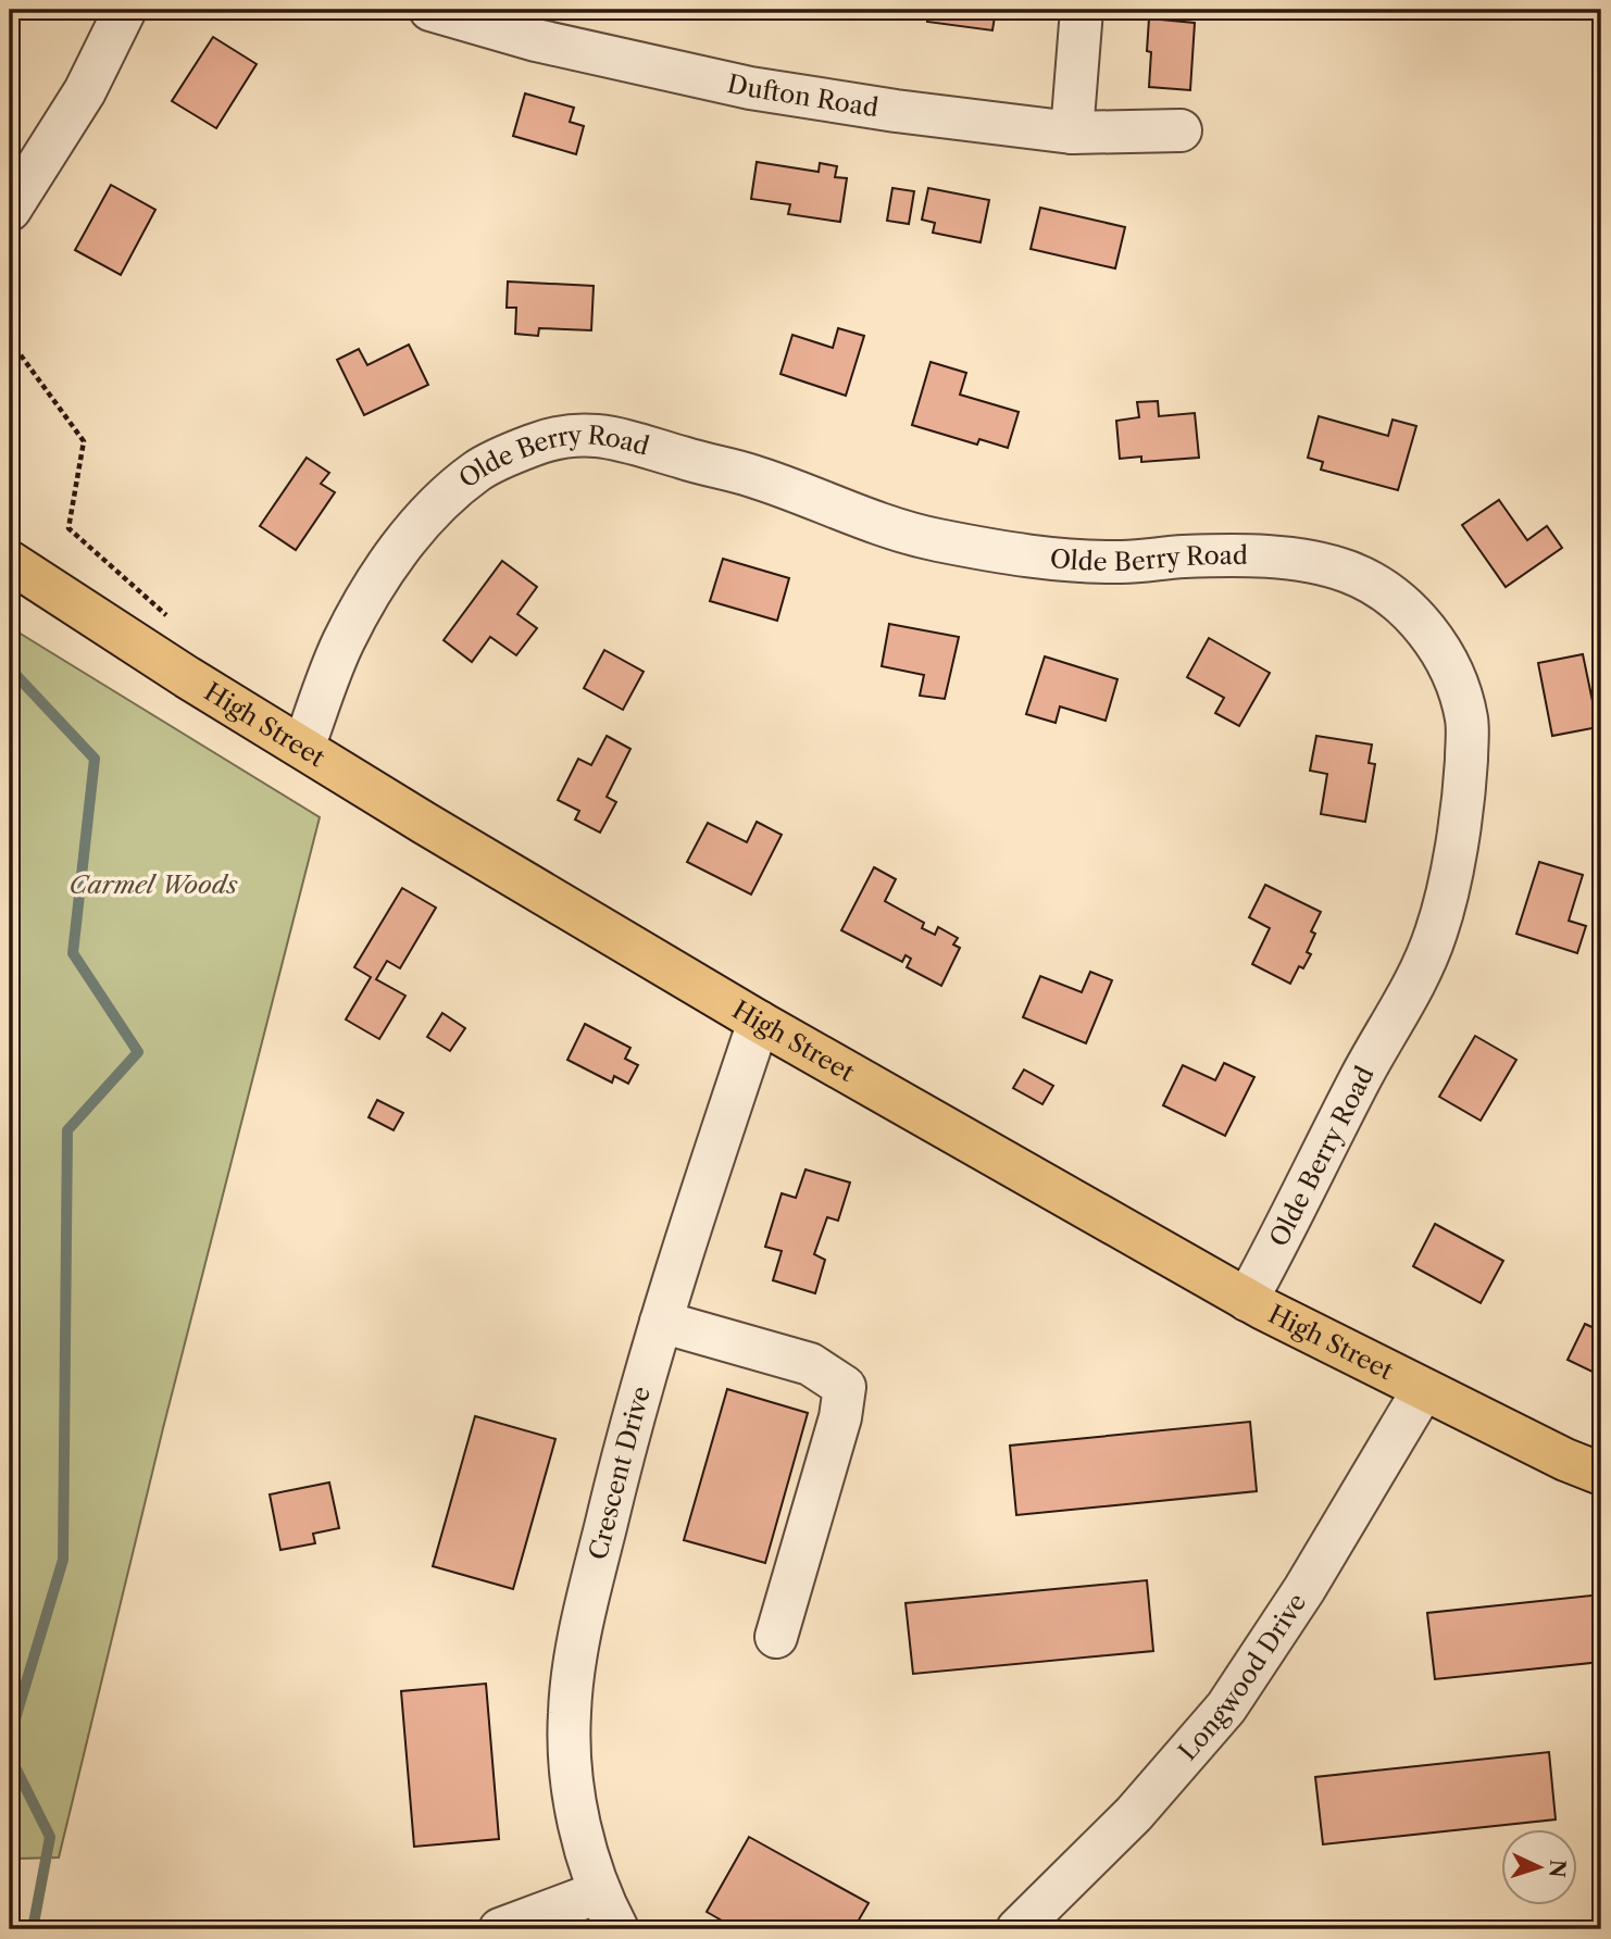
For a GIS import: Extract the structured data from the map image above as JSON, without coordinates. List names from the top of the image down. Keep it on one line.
{"streets":{"main road":["High Street"],"street":["Dufton Road","Olde Berry Road","Crescent Drive","Longwood Drive"]},"crossings":[["Olde Berry Road","High Street"],["High Street","Crescent Drive"],["High Street","Longwood Drive"]],"parks":["Carmel Woods"],"north":"right"}
